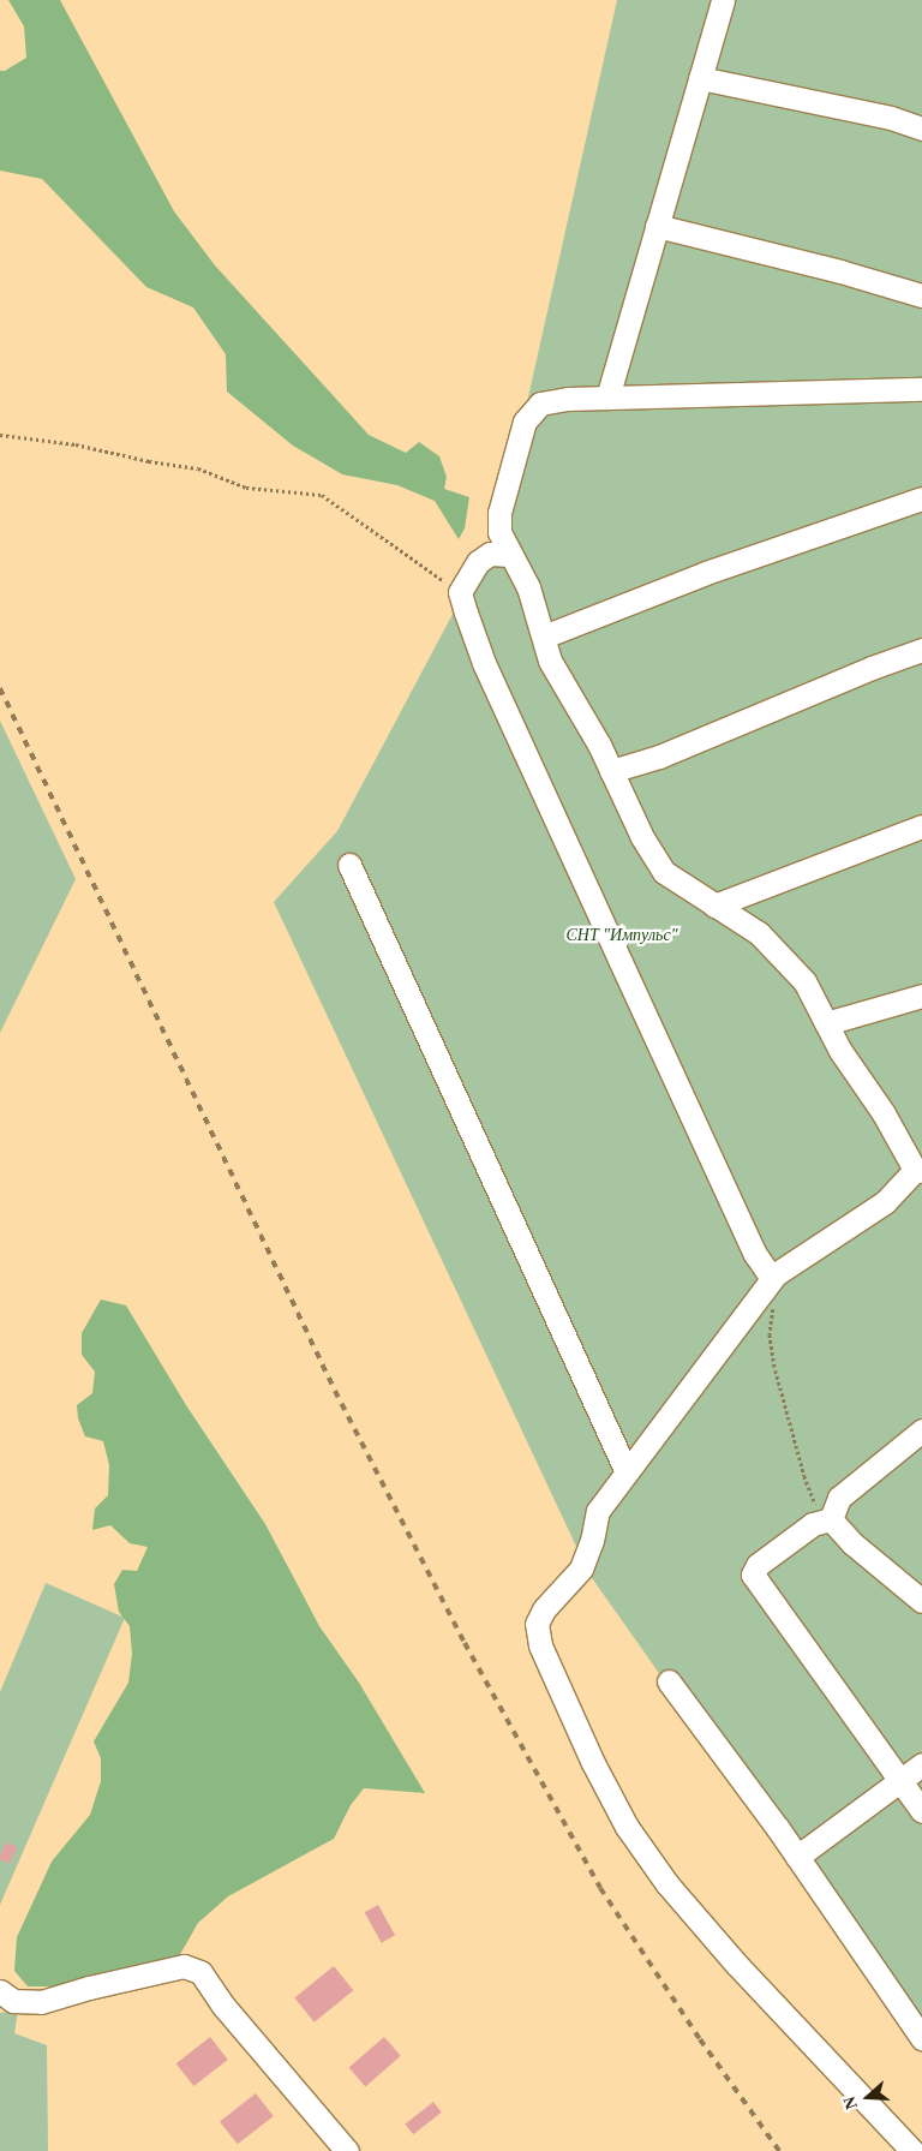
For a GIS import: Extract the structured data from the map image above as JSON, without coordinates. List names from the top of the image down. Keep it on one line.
{"parks":["СНТ \"Импульс\""],"north":"left"}
